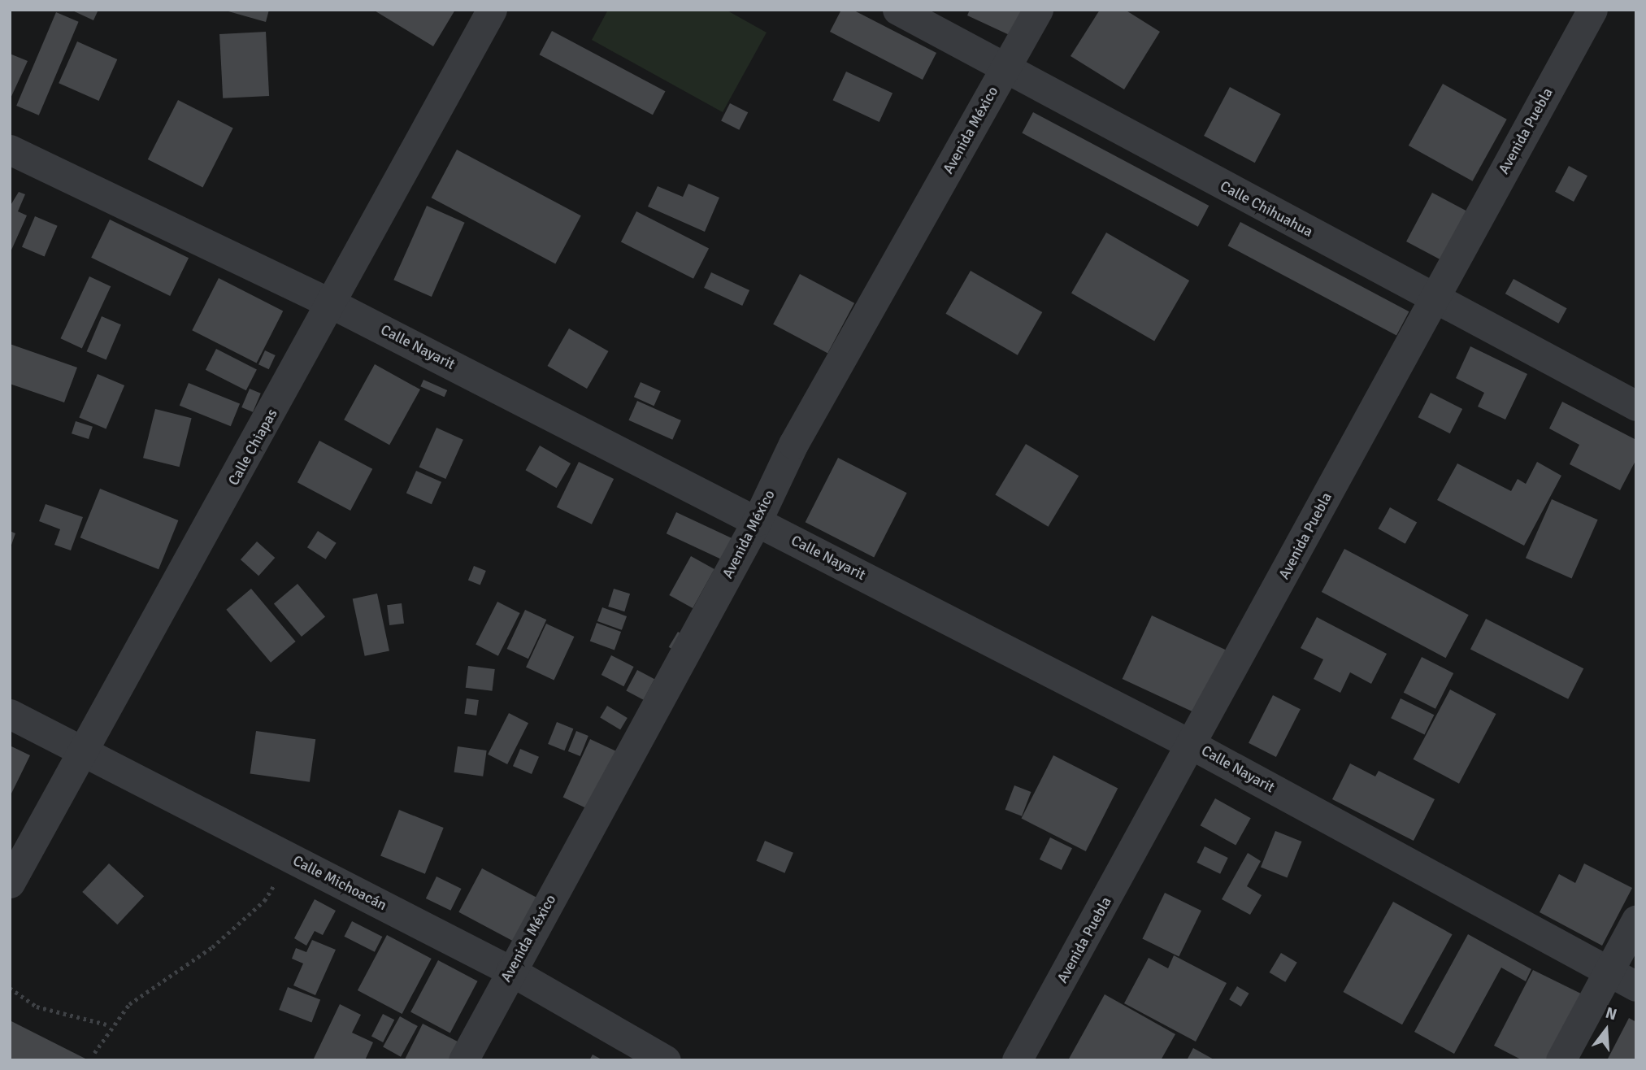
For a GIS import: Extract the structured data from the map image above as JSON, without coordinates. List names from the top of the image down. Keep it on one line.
{"streets":{"street":["Avenida México","Avenida Puebla","Calle Chihuahua","Calle Nayarit","Calle Chiapas","Calle Michoacán"]},"crossings":[["Avenida México","Calle Chihuahua"],["Avenida México","Calle Nayarit"],["Avenida México","Calle Michoacán"],["Avenida Puebla","Calle Chihuahua"],["Avenida Puebla","Calle Nayarit"],["Calle Nayarit","Calle Chiapas"],["Calle Chiapas","Calle Michoacán"]],"north":"top"}
